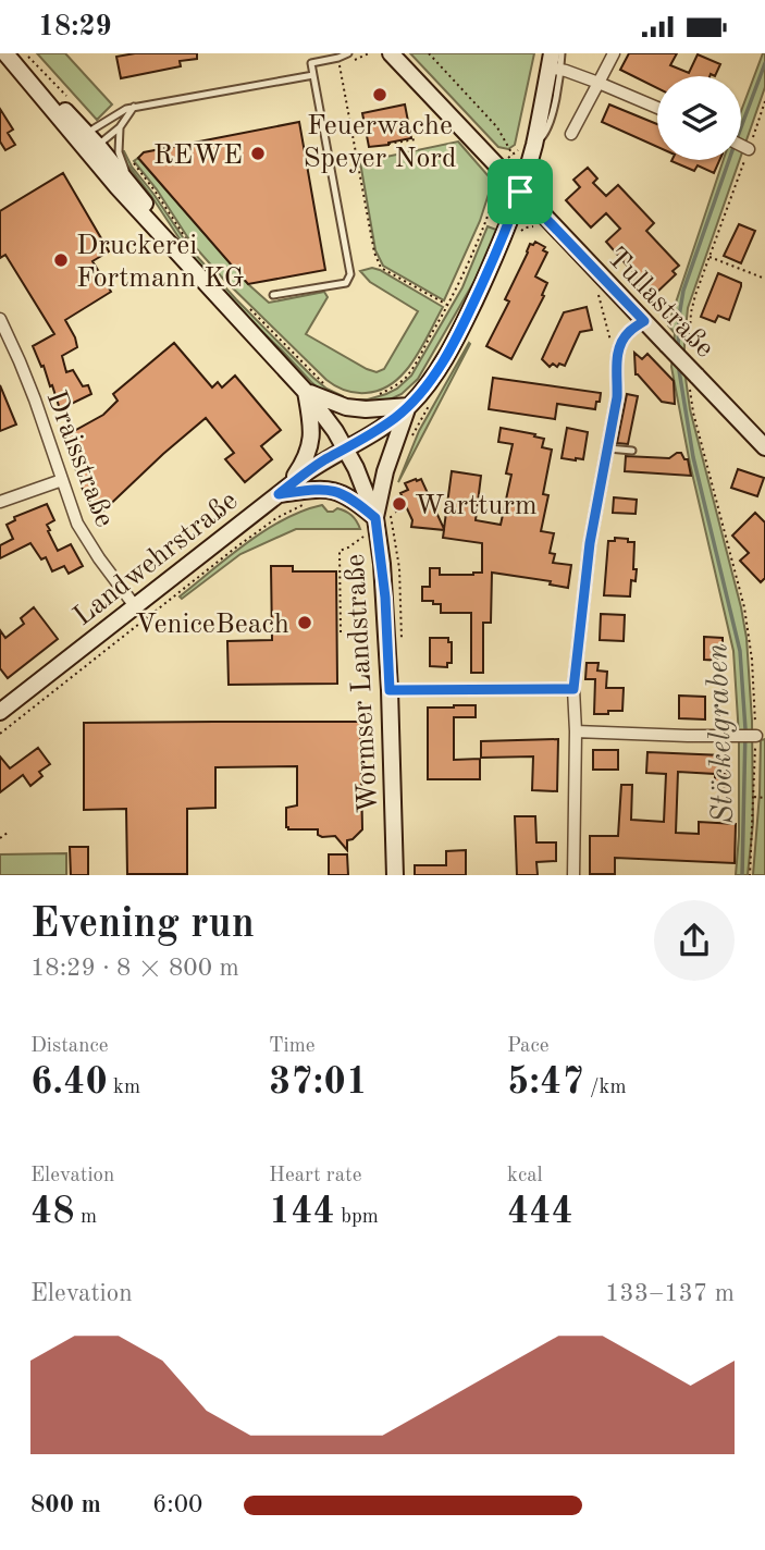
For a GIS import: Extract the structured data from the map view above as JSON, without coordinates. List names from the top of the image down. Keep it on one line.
{"streets":{"main road":["Tullastraße","Landwehrstraße","Wormser Landstraße"],"street":["Draisstraße"]},"crossings":[["Draisstraße","Landwehrstraße"],["Landwehrstraße","Wormser Landstraße"]],"water":["Stöckelgraben"],"places":["Feuerwache Speyer Nord","REWE","Druckerei Fortmann KG","Wartturm","VeniceBeach"],"page":{"status":"18:29","heading":["Evening run","18:29 · 8 × 800 m"],"stats":[["Distance","6.40 km"],["Time","37:01"],["Pace","5:47 /km"],["Elevation","48 m"],["Heart rate","144 bpm"],["kcal","444"]],"chart":["Elevation","133–137 m"],"list":[{"name":"800 m","note":"6:00"}]}}
